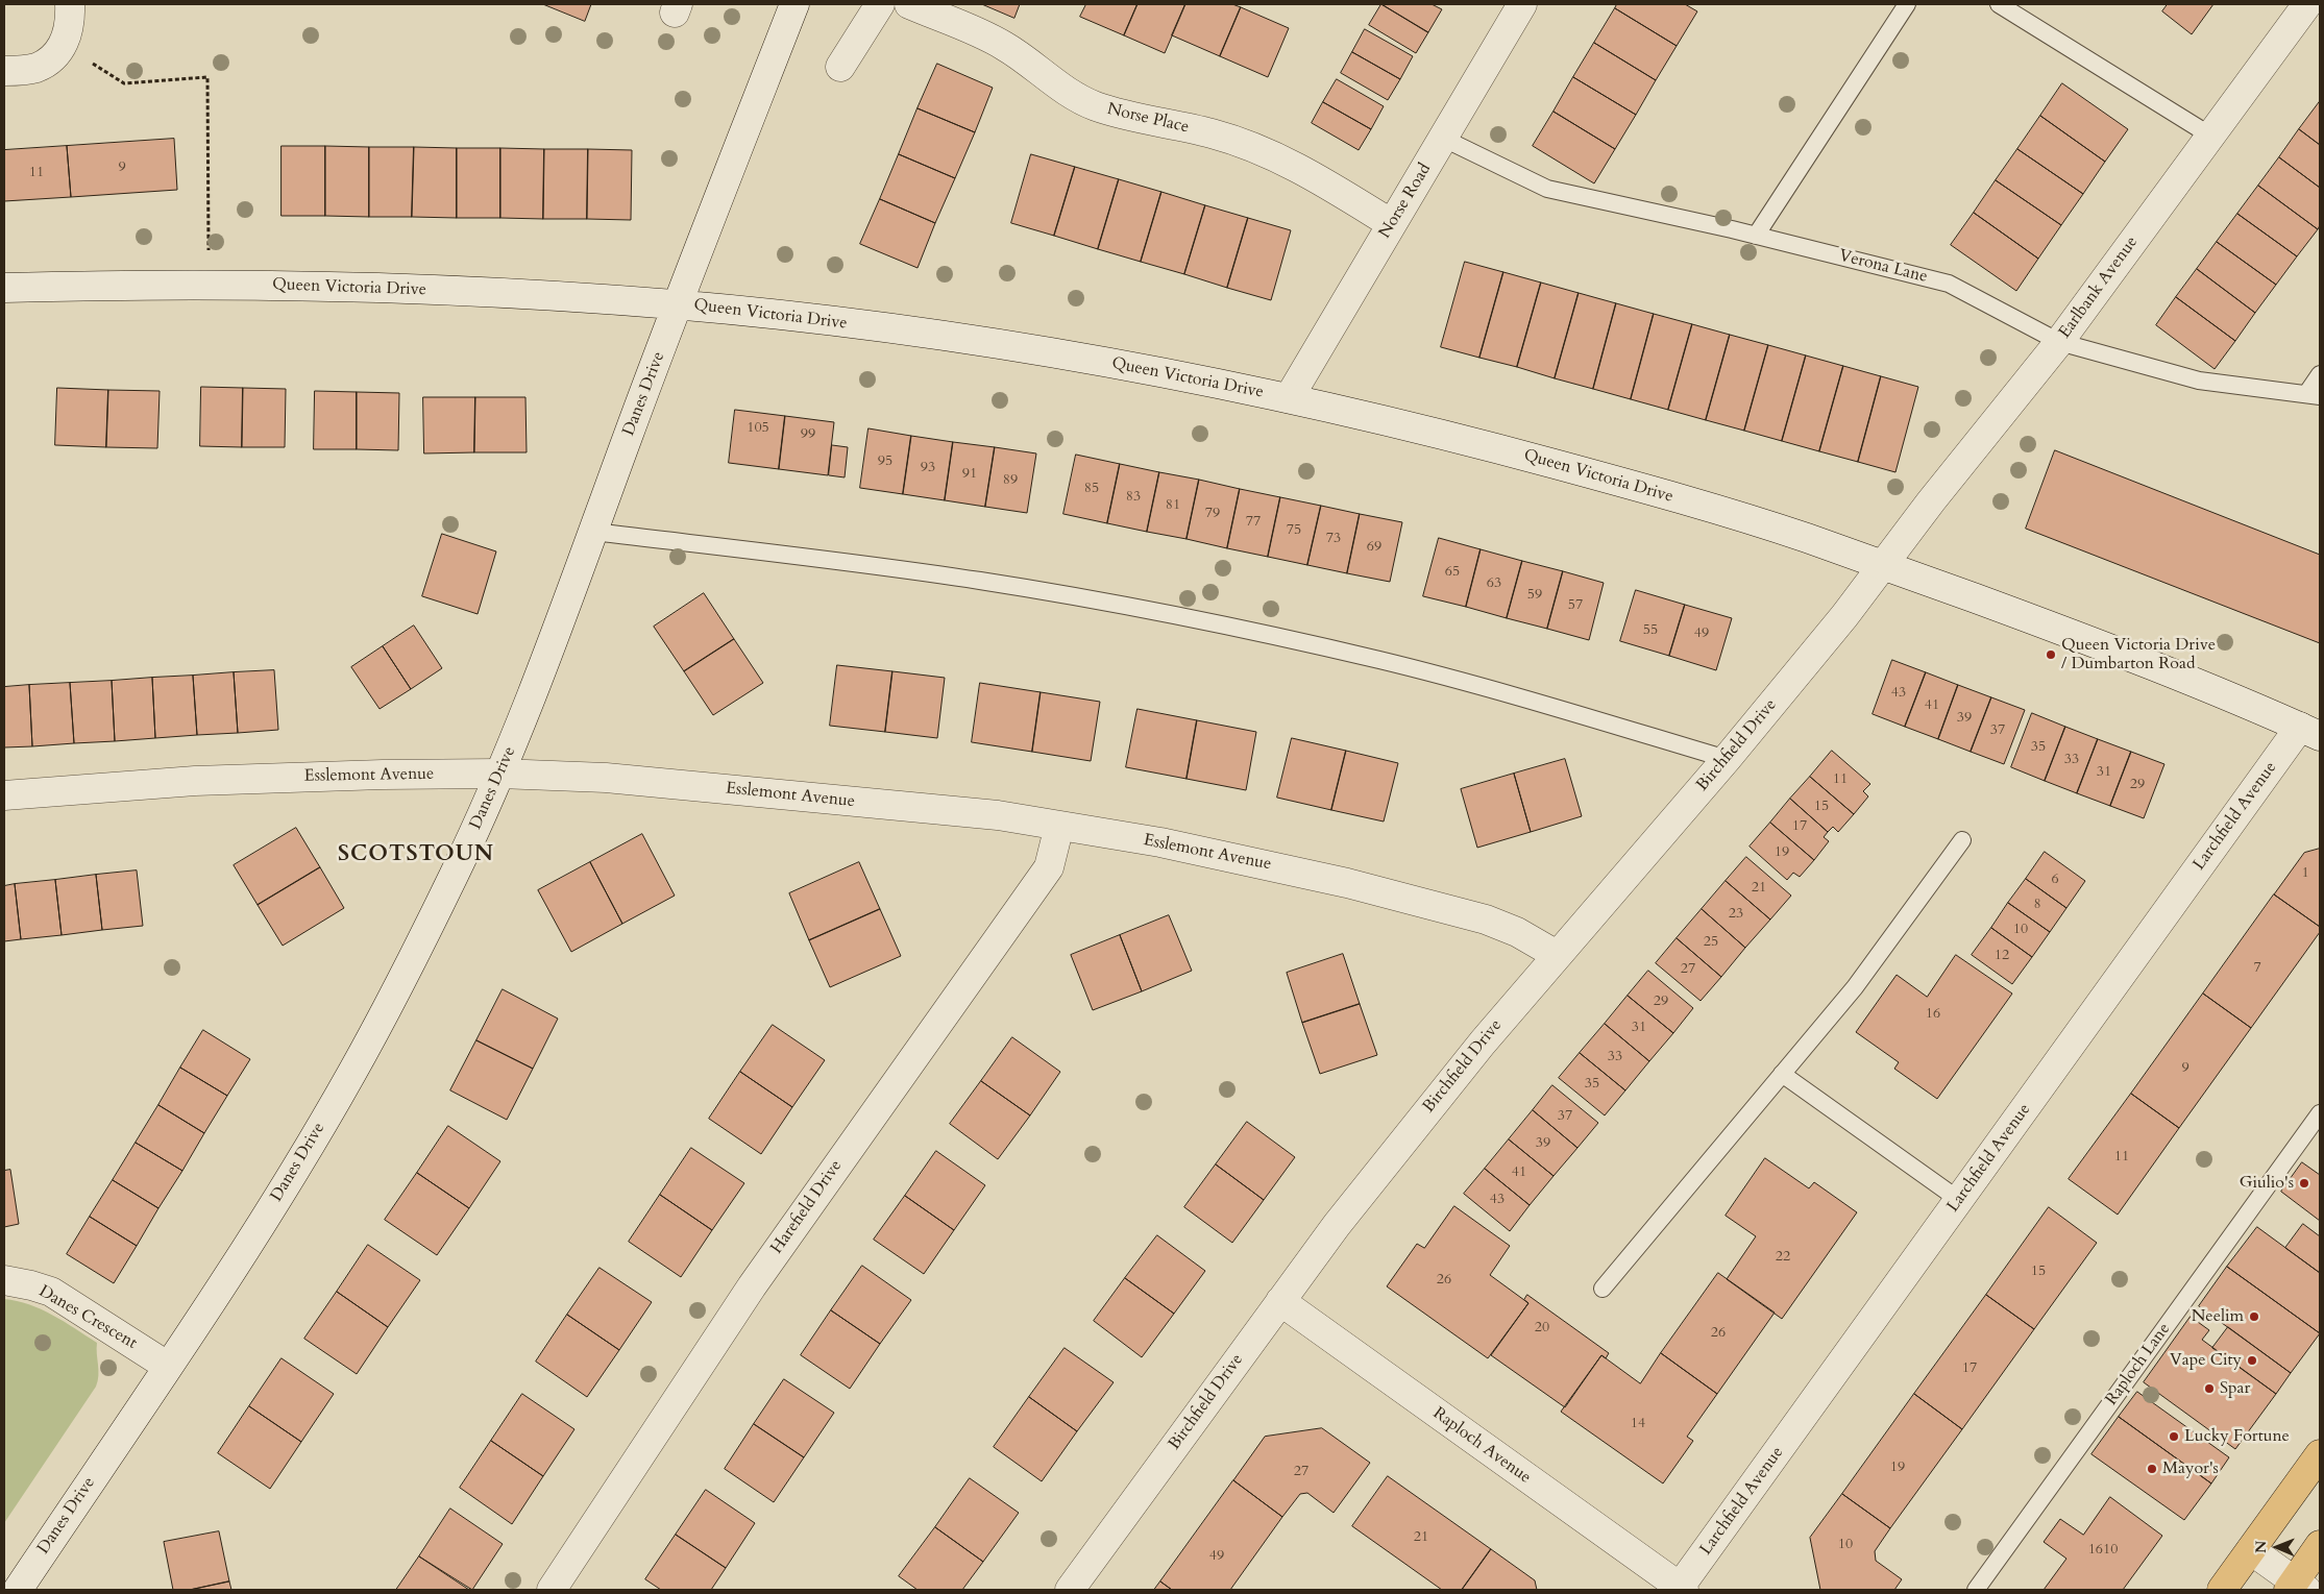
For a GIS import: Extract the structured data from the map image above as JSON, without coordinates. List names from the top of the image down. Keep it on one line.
{"streets":{"street":["Norse Place","Norse Road","Queen Victoria Drive","Earlbank Avenue","Danes Drive","Birchfield Drive","Esslemont Avenue","Larchfield Avenue","Harefield Drive","Danes Crescent","Raploch Avenue"],"lane":["Verona Lane","Raploch Lane"]},"crossings":[["Norse Place","Norse Road"],["Norse Road","Verona Lane"],["Norse Road","Queen Victoria Drive"],["Verona Lane","Earlbank Avenue"],["Queen Victoria Drive","Earlbank Avenue"],["Queen Victoria Drive","Danes Drive"],["Queen Victoria Drive","Birchfield Drive"],["Queen Victoria Drive","Larchfield Avenue"],["Earlbank Avenue","Birchfield Drive"],["Danes Drive","Esslemont Avenue"],["Danes Drive","Danes Crescent"],["Birchfield Drive","Esslemont Avenue"],["Birchfield Drive","Raploch Avenue"],["Esslemont Avenue","Harefield Drive"],["Larchfield Avenue","Raploch Avenue"]],"districts":["SCOTSTOUN"],"places":["Queen Victoria Drive / Dumbarton Road","Giulio's","Neelim","Vape City","Spar","Lucky Fortune","Mayor's"],"house_numbers":["9","11","105","99","95","93","91","89","85","83","81","79","77","75","73","69","65","63","59","57","55","49","43","41","39","37","35","33","31","11","29","15","17","19","1","6","21","8","23","10","25","12","7","27","29","16","31","33","9","35","37","39","11","41","43","22","15","26","20","26","17","14","19","27","21","10","1610","49"],"north":"left"}
